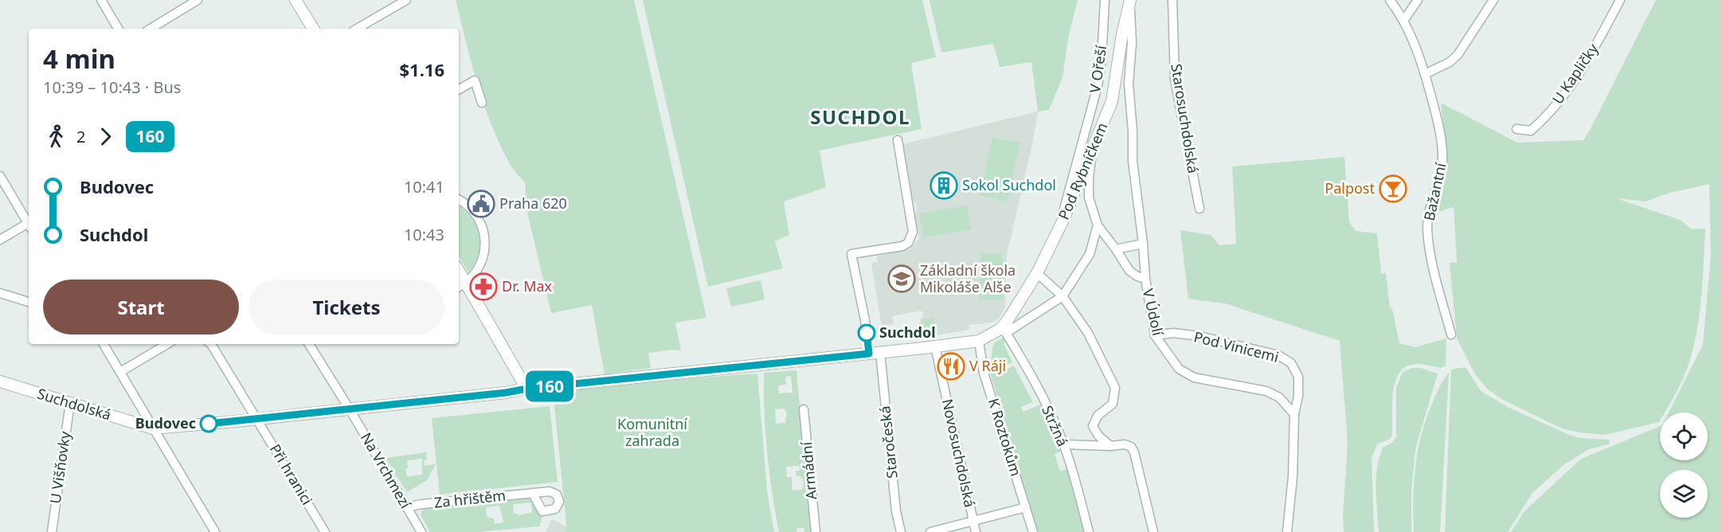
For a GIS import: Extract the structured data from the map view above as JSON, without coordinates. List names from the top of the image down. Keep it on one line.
{"streets":{"street":["V Ořeší","U Kapličky","Starosuchdolská","Pod Rybníčkem","Bažantní","V Údolí","Pod Vinicemi","Suchdolská","Stržná","K Roztokům","Staročeská","Novosuchdolská","U Višňovky","Na Vrchmezí","Armádní","Při hranici","Za hřištěm"]},"crossings":[["V Ořeší","Pod Rybníčkem"],["Pod Rybníčkem","V Údolí"],["Pod Rybníčkem","Suchdolská"],["Pod Rybníčkem","Stržná"],["V Údolí","Pod Vinicemi"],["Suchdolská","Stržná"],["Suchdolská","K Roztokům"],["Suchdolská","Staročeská"],["Suchdolská","Novosuchdolská"],["Suchdolská","U Višňovky"],["Suchdolská","Na Vrchmezí"],["Suchdolská","Při hranici"],["Na Vrchmezí","Za hřištěm"]],"districts":["SUCHDOL"],"parks":["Komunitní zahrada"],"places":{"building":["Sokol Suchdol"],"bar":["Palpost"],"public building":["Praha 620"],"school or university":["Základní škola Mikoláše Alše"],"pharmacy":["Dr. Max"],"other":["Suchdol","Budovec"],"restaurant":["V Ráji"]},"lines":["bus line 160"],"page":{"on_map":"160","heading":["4 min","10:39 – 10:43 · Bus","$1.16"],"legs":["2","160"],"list":[{"name":"Budovec","value":"10:41"},{"name":"Suchdol","value":"10:43"}],"buttons":["Start","Tickets"]}}
